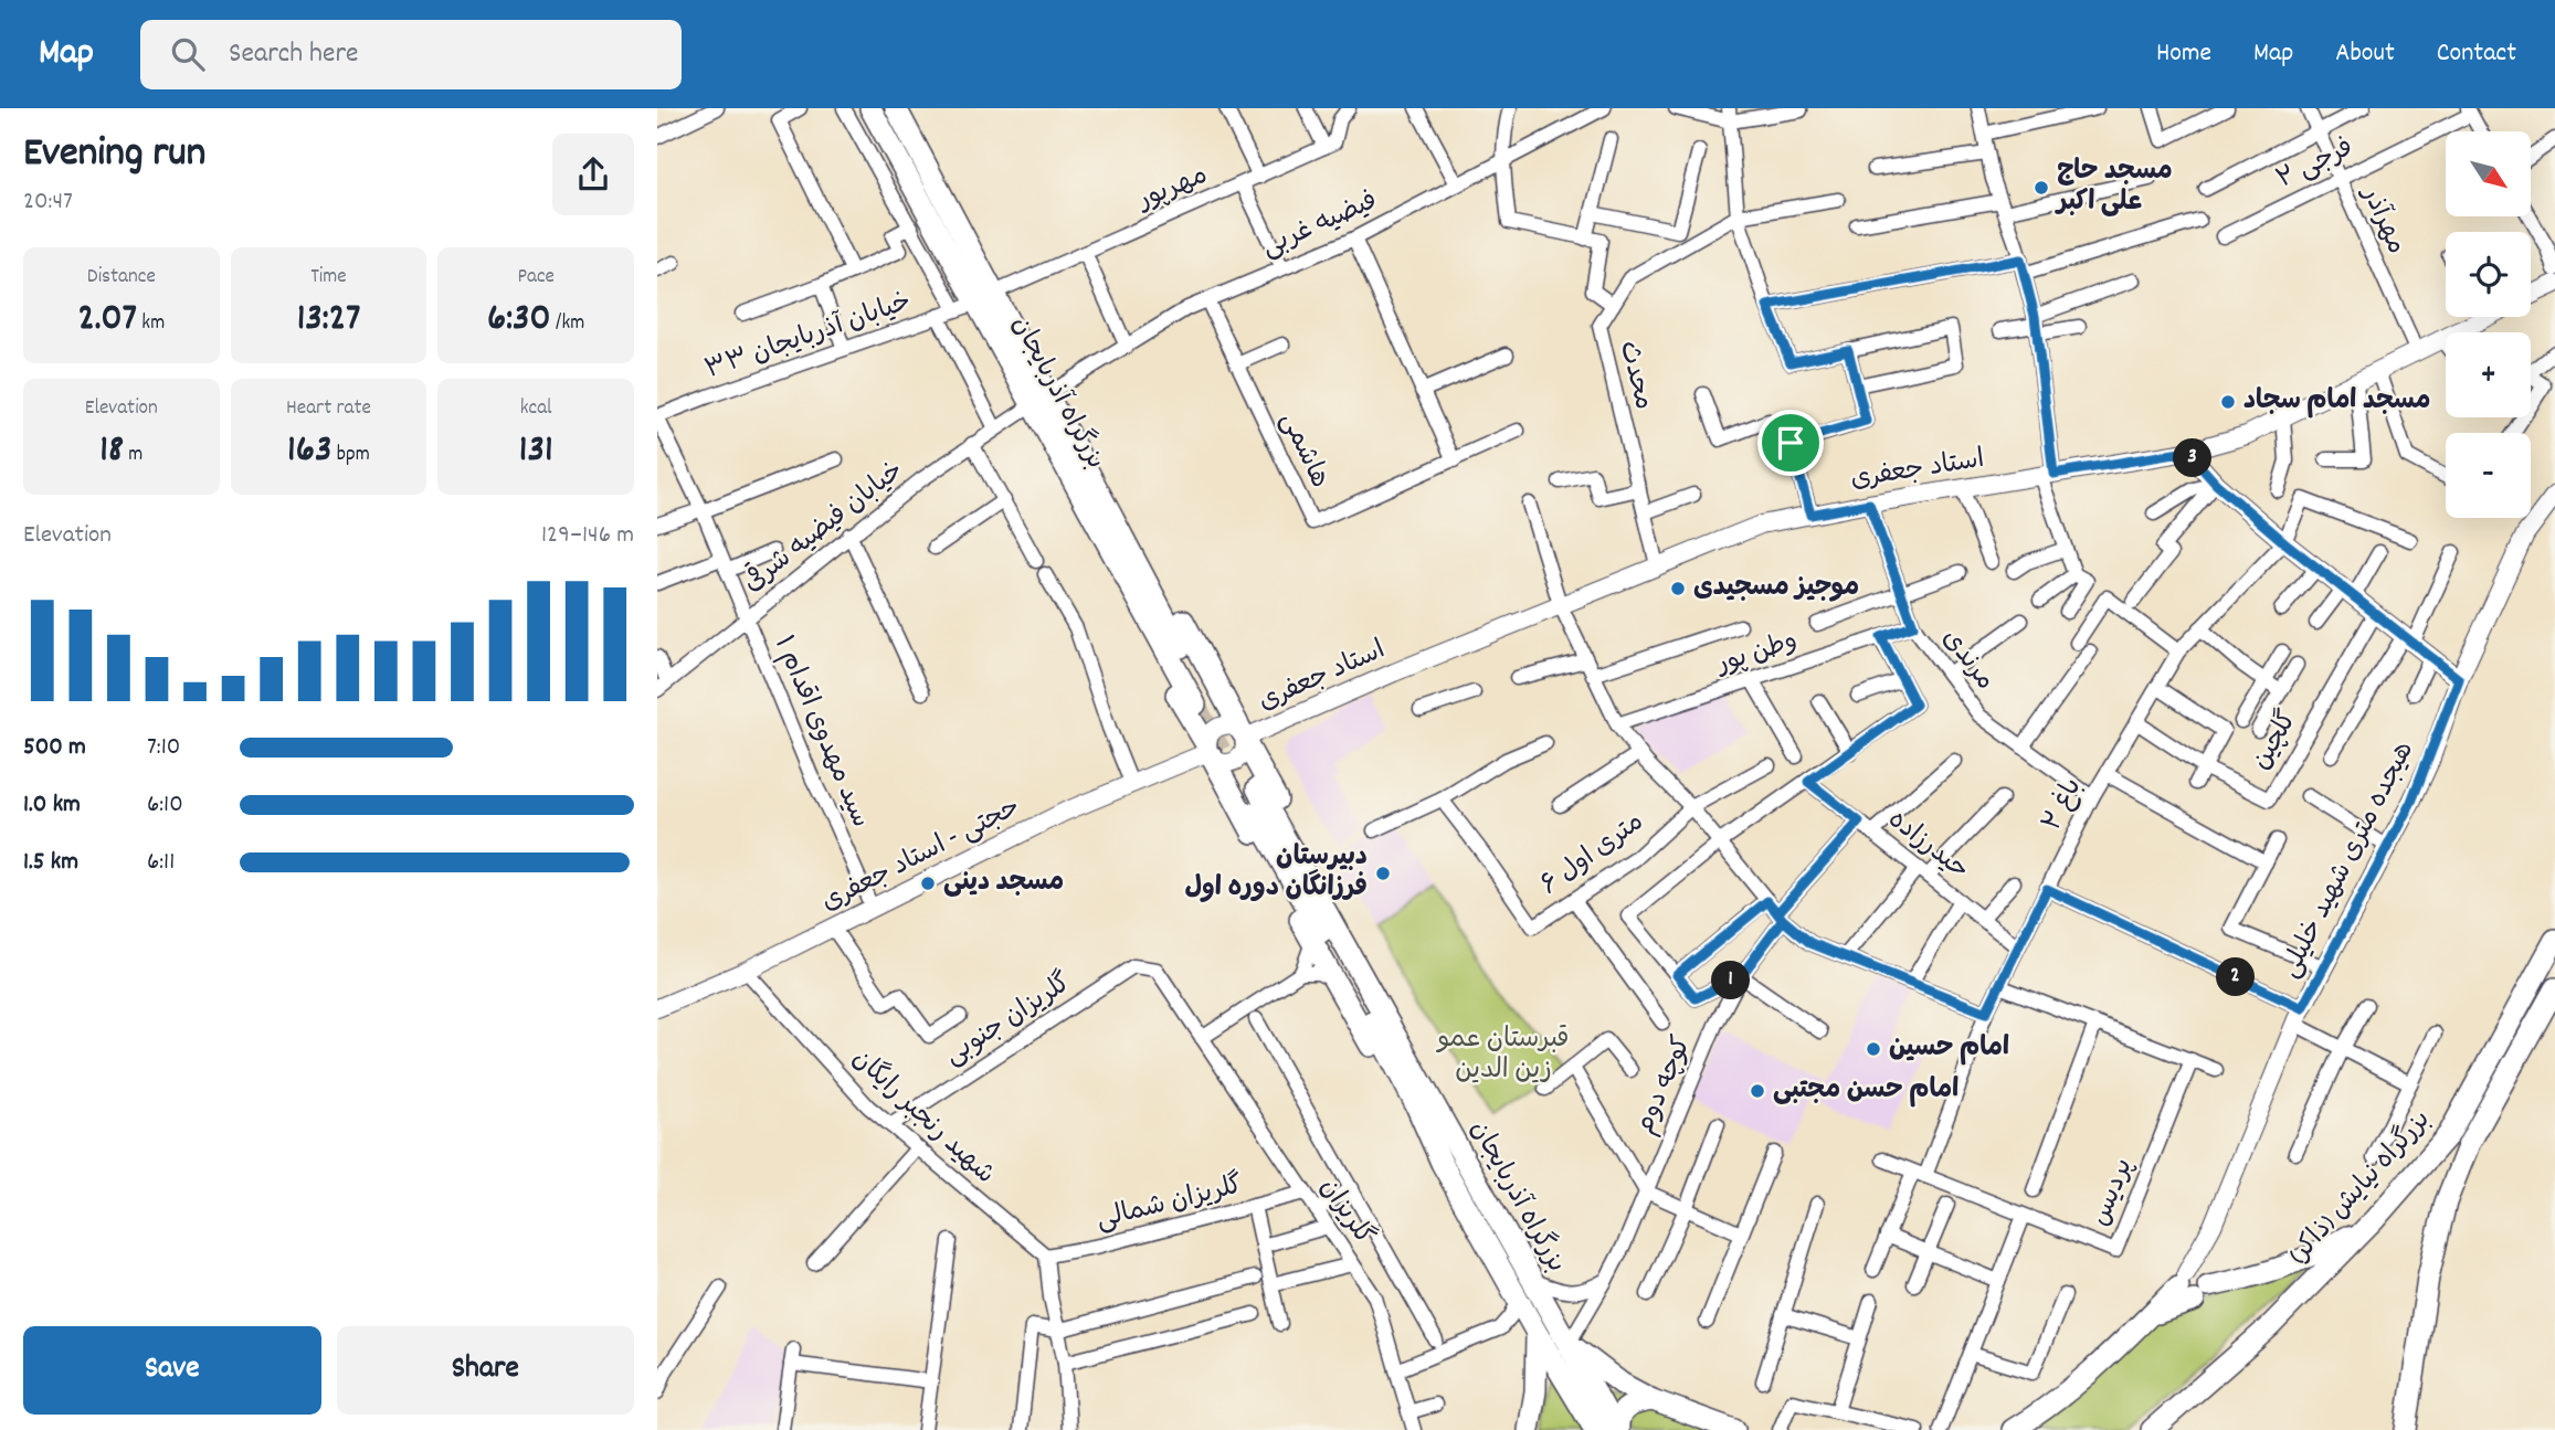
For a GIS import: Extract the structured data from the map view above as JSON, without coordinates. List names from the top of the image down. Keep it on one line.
{"streets":{"highway":["بزرگراه آذربایجان","بزرگراه نیایش (ذاکر)"],"main road":["استاد جعفری","حجتی - استاد جعفری","هیجده متری شهید خلیلی"],"street":["فرجی ۲","مهرپور","مهرآذر","فیضیه غربی","خیابان آذربایجان ۳۳","محدث","هاشمی","خیابان فیضیه شرقی","وطن پور","مرندی","سید مهدوی اقدام ۱","گلچین","باغ ۲","حیدرزاده","۶ متری اول","گلریزان جنوبی","کوچه دوم","شهید رنجبر رایگان","پردیس","گلریزان شمالی","گلریزان"]},"crossings":[["فرجی ۲","مهرآذر"],["مهرپور","خیابان آذربایجان ۳۳"],["مهرپور","بزرگراه آذربایجان"],["مهرآذر","استاد جعفری"],["فیضیه غربی","هاشمی"],["خیابان آذربایجان ۳۳","بزرگراه آذربایجان"],["خیابان آذربایجان ۳۳","سید مهدوی اقدام ۱"],["محدث","استاد جعفری"],["بزرگراه آذربایجان","کوچه دوم"],["استاد جعفری","مرندی"],["خیابان فیضیه شرقی","سید مهدوی اقدام ۱"],["وطن پور","مرندی"],["مرندی","باغ ۲"],["سید مهدوی اقدام ۱","حجتی - استاد جعفری"],["گلچین","باغ ۲"],["باغ ۲","حیدرزاده"],["حیدرزاده","کوچه دوم"],["حجتی - استاد جعفری","شهید رنجبر رایگان"],["گلریزان جنوبی","شهید رنجبر رایگان"],["گلریزان جنوبی","گلریزان"],["شهید رنجبر رایگان","گلریزان شمالی"],["گلریزان شمالی","گلریزان"]],"parks":["قبرستان عمو زین الدین"],"places":["مسجد حاج علی اکبر","مسجد امام سجاد","موجیز مسجیدی","دبیرستان فرزانگان دوره اول","مسجد دینی","امام حسین","امام حسن مجتبی"],"north":"bottom right","page":{"header":"Map","search":"Search here","nav":["Home","Map","About","Contact"],"heading":["Evening run","20:47"],"map_buttons":["+","−"],"stats":[["Distance","2.07 km"],["Time","13:27"],["Pace","6:30 /km"],["Elevation","18 m"],["Heart rate","163 bpm"],["kcal","131"]],"pins":["3","2","1"],"chart":["Elevation","129–146 m"],"list":[{"name":"500 m","note":"7:10"},{"name":"1.0 km","note":"6:10"},{"name":"1.5 km","note":"6:11"}],"buttons":["Save","Share"]}}
